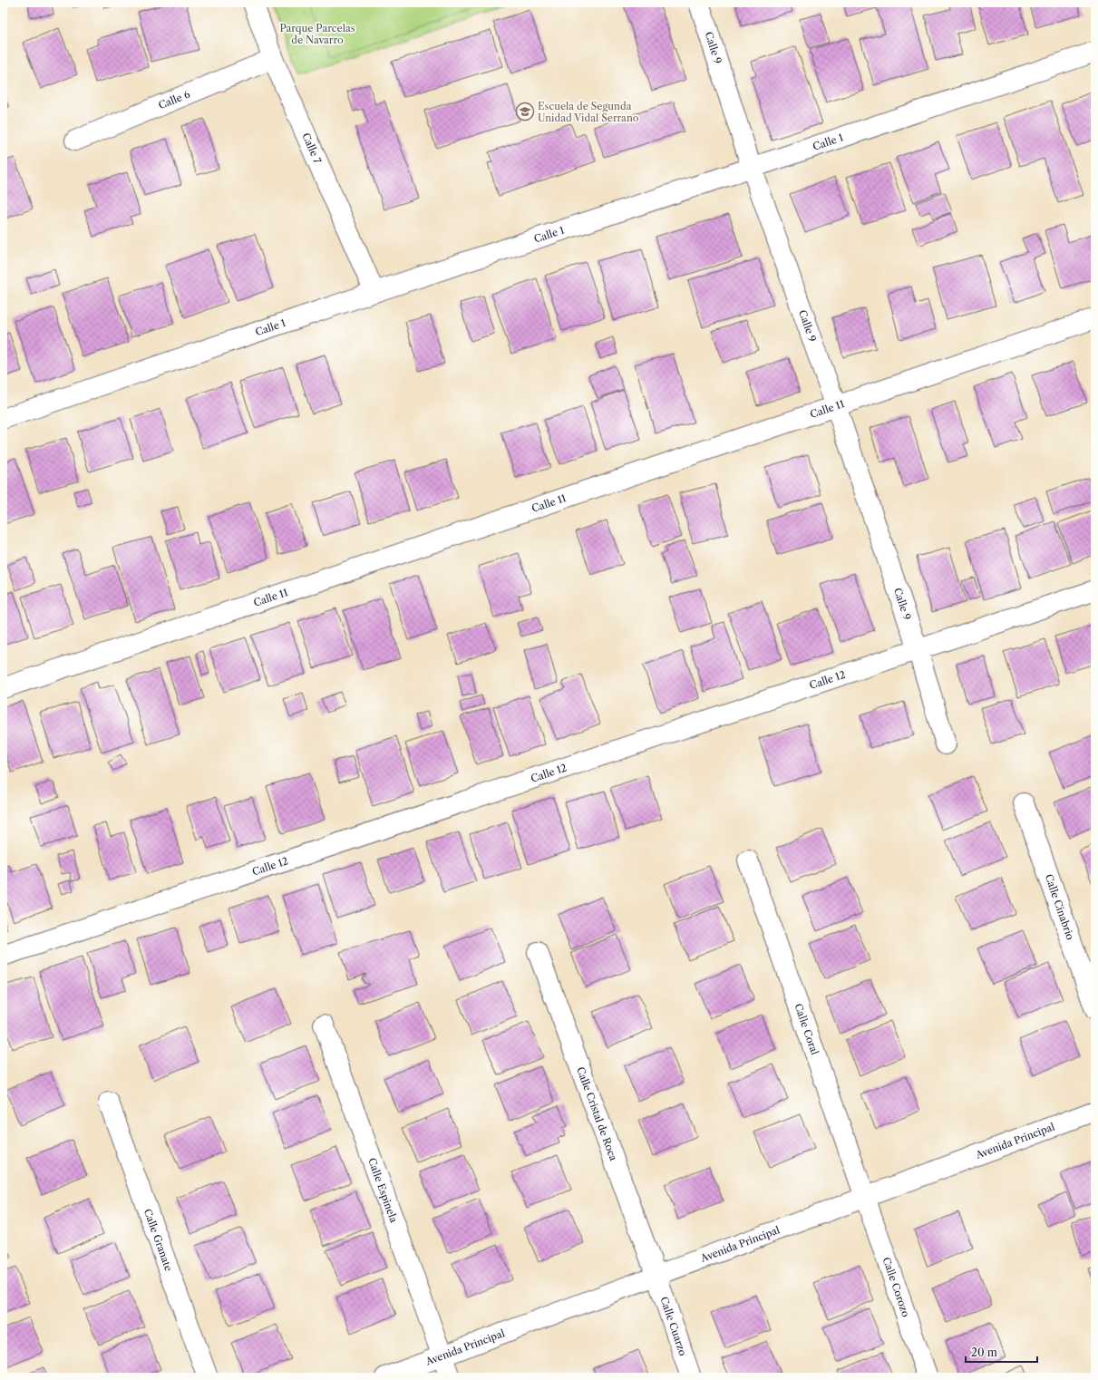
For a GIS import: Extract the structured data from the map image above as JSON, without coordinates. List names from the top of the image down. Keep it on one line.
{"streets":{"street":["Calle 9","Calle 6","Calle 1","Calle 7","Calle 11","Calle 12","Calle Cinabrio","Calle Coral","Calle Cristal de Roca","Avenida Principal","Calle Espinela","Calle Granate","Calle Corozo","Calle Cuarzo"]},"crossings":[["Calle 9","Calle 1"],["Calle 9","Calle 11"],["Calle 9","Calle 12"],["Calle 6","Calle 7"],["Calle 1","Calle 7"],["Calle Coral","Avenida Principal"],["Calle Coral","Calle Corozo"],["Calle Cristal de Roca","Avenida Principal"],["Calle Cristal de Roca","Calle Cuarzo"],["Avenida Principal","Calle Espinela"],["Avenida Principal","Calle Corozo"],["Avenida Principal","Calle Cuarzo"]],"parks":["Parque Parcelas de Navarro"],"places":{"school or university":["Escuela de Segunda Unidad Vidal Serrano"]},"scale_bar":"20 m"}
